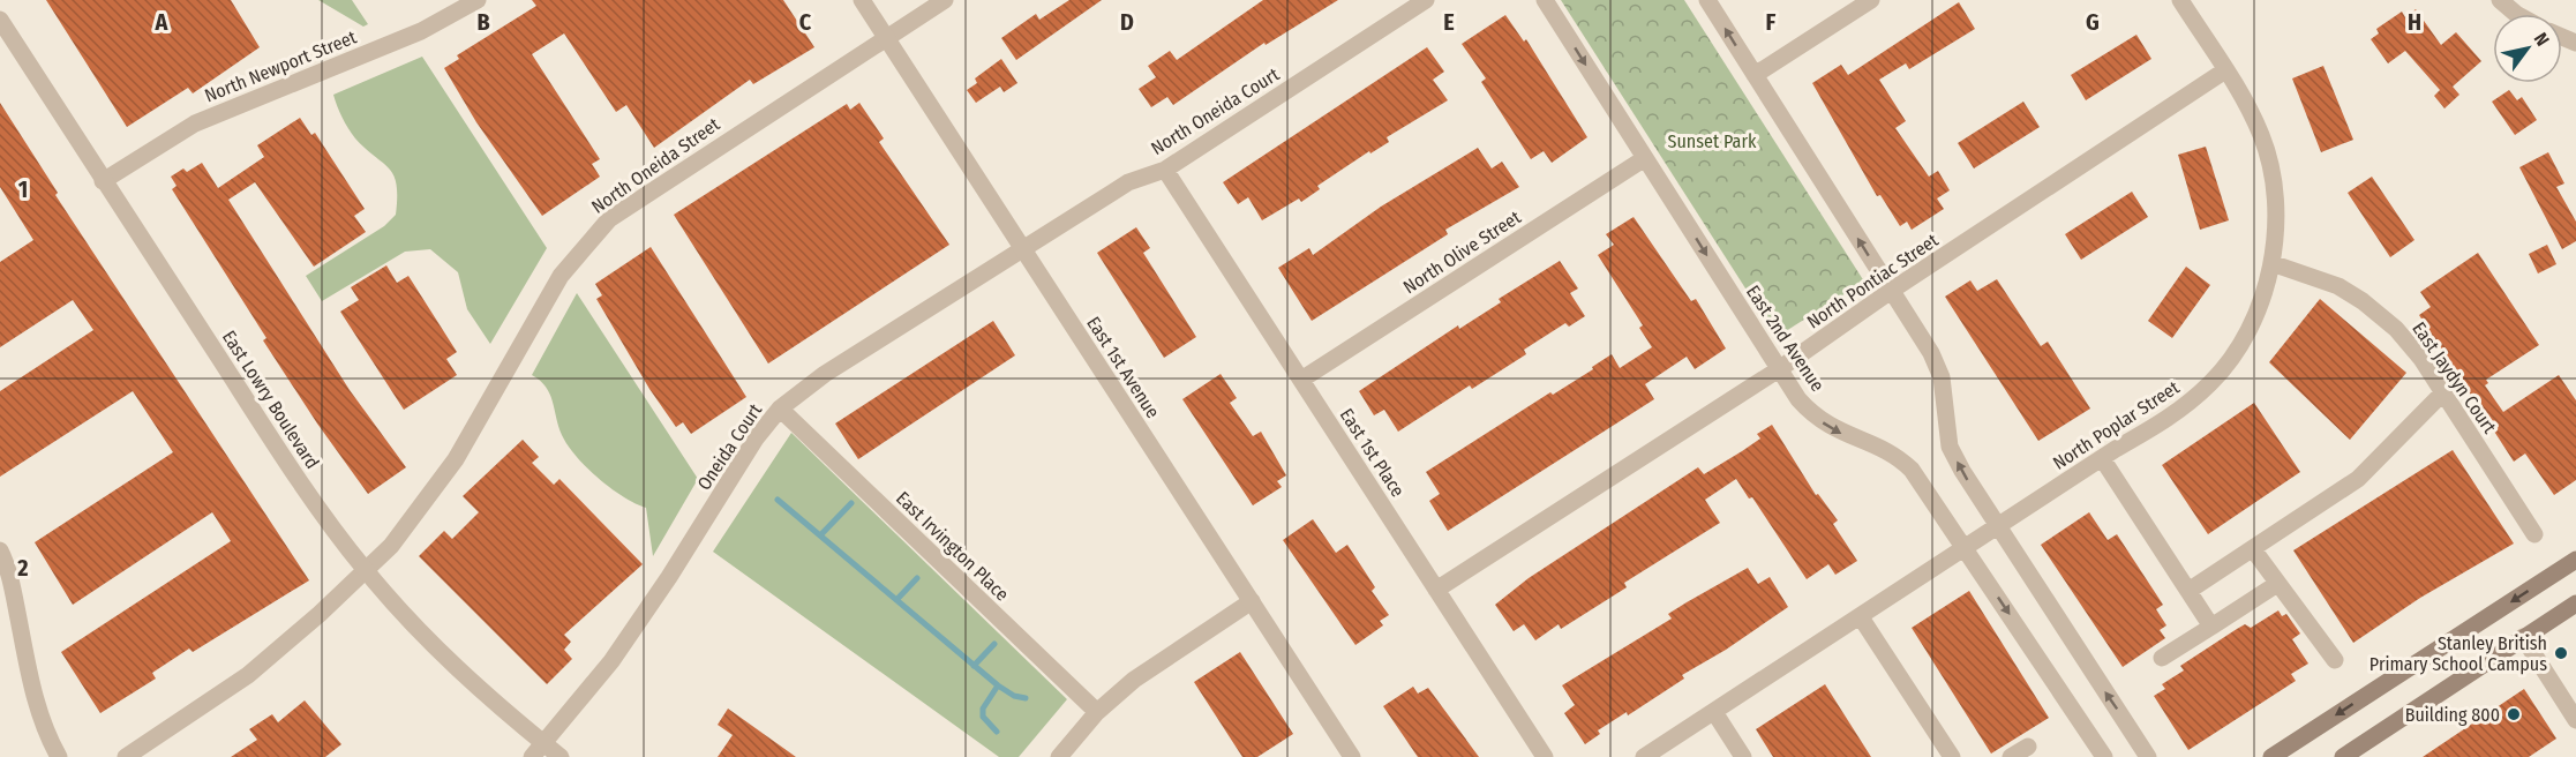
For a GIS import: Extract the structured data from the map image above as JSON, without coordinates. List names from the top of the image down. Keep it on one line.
{"streets":{"street":["North Newport Street","North Oneida Court","North Oneida Street","North Olive Street","North Pontiac Street","East 2nd Avenue","East 1st Avenue","East Jaydyn Court","East Lowry Boulevard","North Poplar Street","Oneida Court","East 1st Place","East Irvington Place"]},"crossings":[["North Newport Street","East Lowry Boulevard"],["North Oneida Court","East 1st Avenue"],["North Oneida Court","Oneida Court"],["North Oneida Court","East 1st Place"],["North Oneida Street","East 1st Avenue"],["North Oneida Street","East Lowry Boulevard"],["North Olive Street","East 2nd Avenue"],["North Olive Street","East 1st Place"],["North Pontiac Street","East 2nd Avenue"],["North Pontiac Street","North Poplar Street"],["North Pontiac Street","East 1st Place"],["East 2nd Avenue","North Poplar Street"],["East 1st Avenue","Oneida Court"],["East Jaydyn Court","North Poplar Street"],["East Lowry Boulevard","Oneida Court"],["Oneida Court","East Irvington Place"]],"parks":["Sunset Park"],"places":["Stanley British Primary School Campus","Building 800"],"north":"top right","grid":{"columns":["A","B","C","D","E","F","G","H"],"rows":["1","2"]}}
